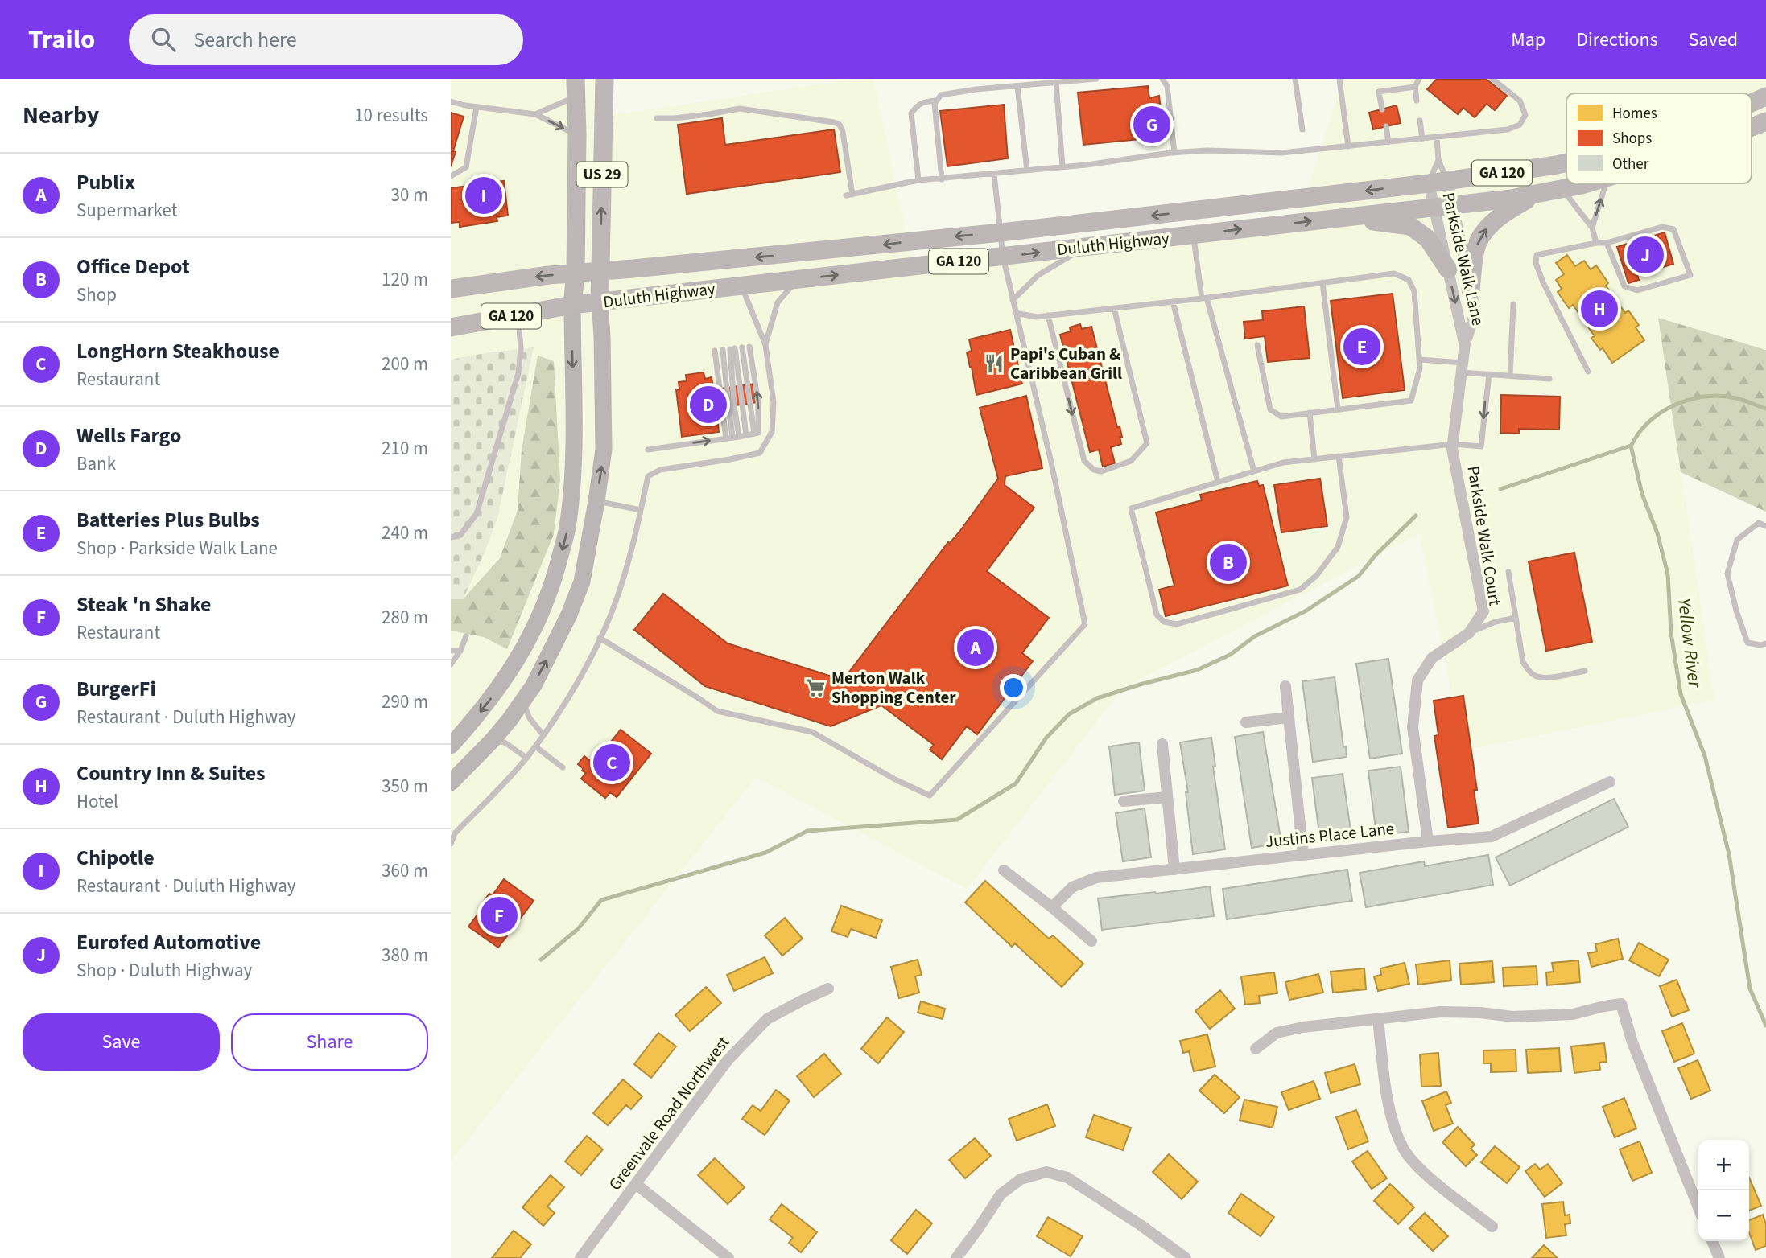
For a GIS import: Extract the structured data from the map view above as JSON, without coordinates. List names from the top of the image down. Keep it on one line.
{"streets":{"main road":["GA 120","US 29","Duluth Highway"],"street":["Parkside Walk Lane","Parkside Walk Court","Justins Place Lane","Greenvale Road Northwest"]},"crossings":[["US 29","Duluth Highway"],["Duluth Highway","Parkside Walk Lane"],["Parkside Walk Lane","Parkside Walk Court"],["Parkside Walk Court","Justins Place Lane"]],"water":["Yellow River"],"places":{"restaurant":["Papi's Cuban & Caribbean Grill"],"supermarket":["Merton Walk Shopping Center"]},"legend":["Homes","Shops","Other"],"page":{"header":"Trailo","search":"Search here","nav":["Map","Directions","Saved"],"heading":["Nearby","10 results"],"pins":["G","I","J","H","E","D","B","A","C","F"],"list":[{"mark":"A","name":"Publix","note":"Supermarket","value":"30 m"},{"mark":"B","name":"Office Depot","note":"Shop","value":"120 m"},{"mark":"C","name":"LongHorn Steakhouse","note":"Restaurant","value":"200 m"},{"mark":"D","name":"Wells Fargo","note":"Bank","value":"210 m"},{"mark":"E","name":"Batteries Plus Bulbs","note":"Shop · Parkside Walk Lane","value":"240 m"},{"mark":"F","name":"Steak 'n Shake","note":"Restaurant","value":"280 m"},{"mark":"G","name":"BurgerFi","note":"Restaurant · Duluth Highway","value":"290 m"},{"mark":"H","name":"Country Inn & Suites","note":"Hotel","value":"350 m"},{"mark":"I","name":"Chipotle","note":"Restaurant · Duluth Highway","value":"360 m"},{"mark":"J","name":"Eurofed Automotive","note":"Shop · Duluth Highway","value":"380 m"}],"buttons":["Save","Share"],"map_buttons":["+","−"]}}
